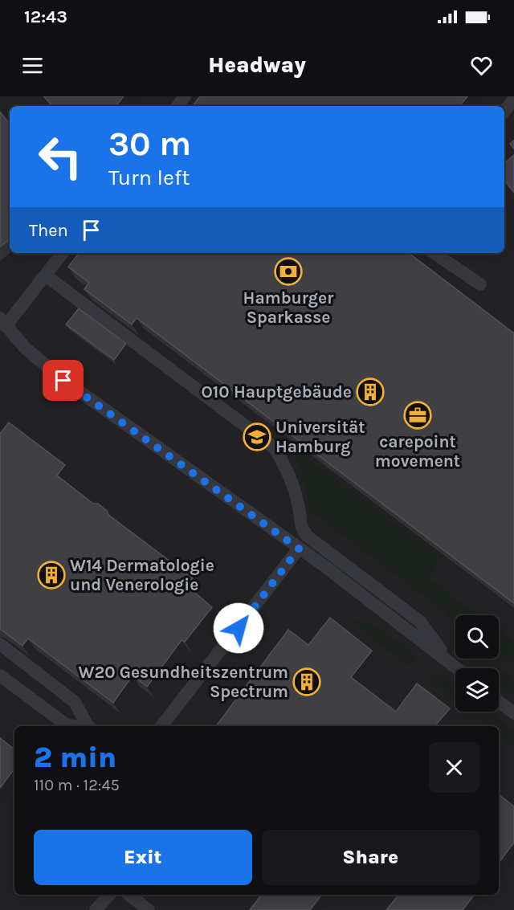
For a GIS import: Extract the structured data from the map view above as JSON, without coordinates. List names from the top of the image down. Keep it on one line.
{"places":{"bank":["Hamburger Sparkasse"],"building":["O10 Hauptgebäude","W14 Dermatologie und Venerologie","W20 Gesundheitszentrum Spectrum"],"office":["carepoint movement"],"school or university":["Universität Hamburg"]},"page":{"status":"12:43","header":"Headway","turn":["30 m","Turn left"],"then":"Then","heading":["2 min","110 m · 12:45"],"buttons":["Exit","Share"]}}
